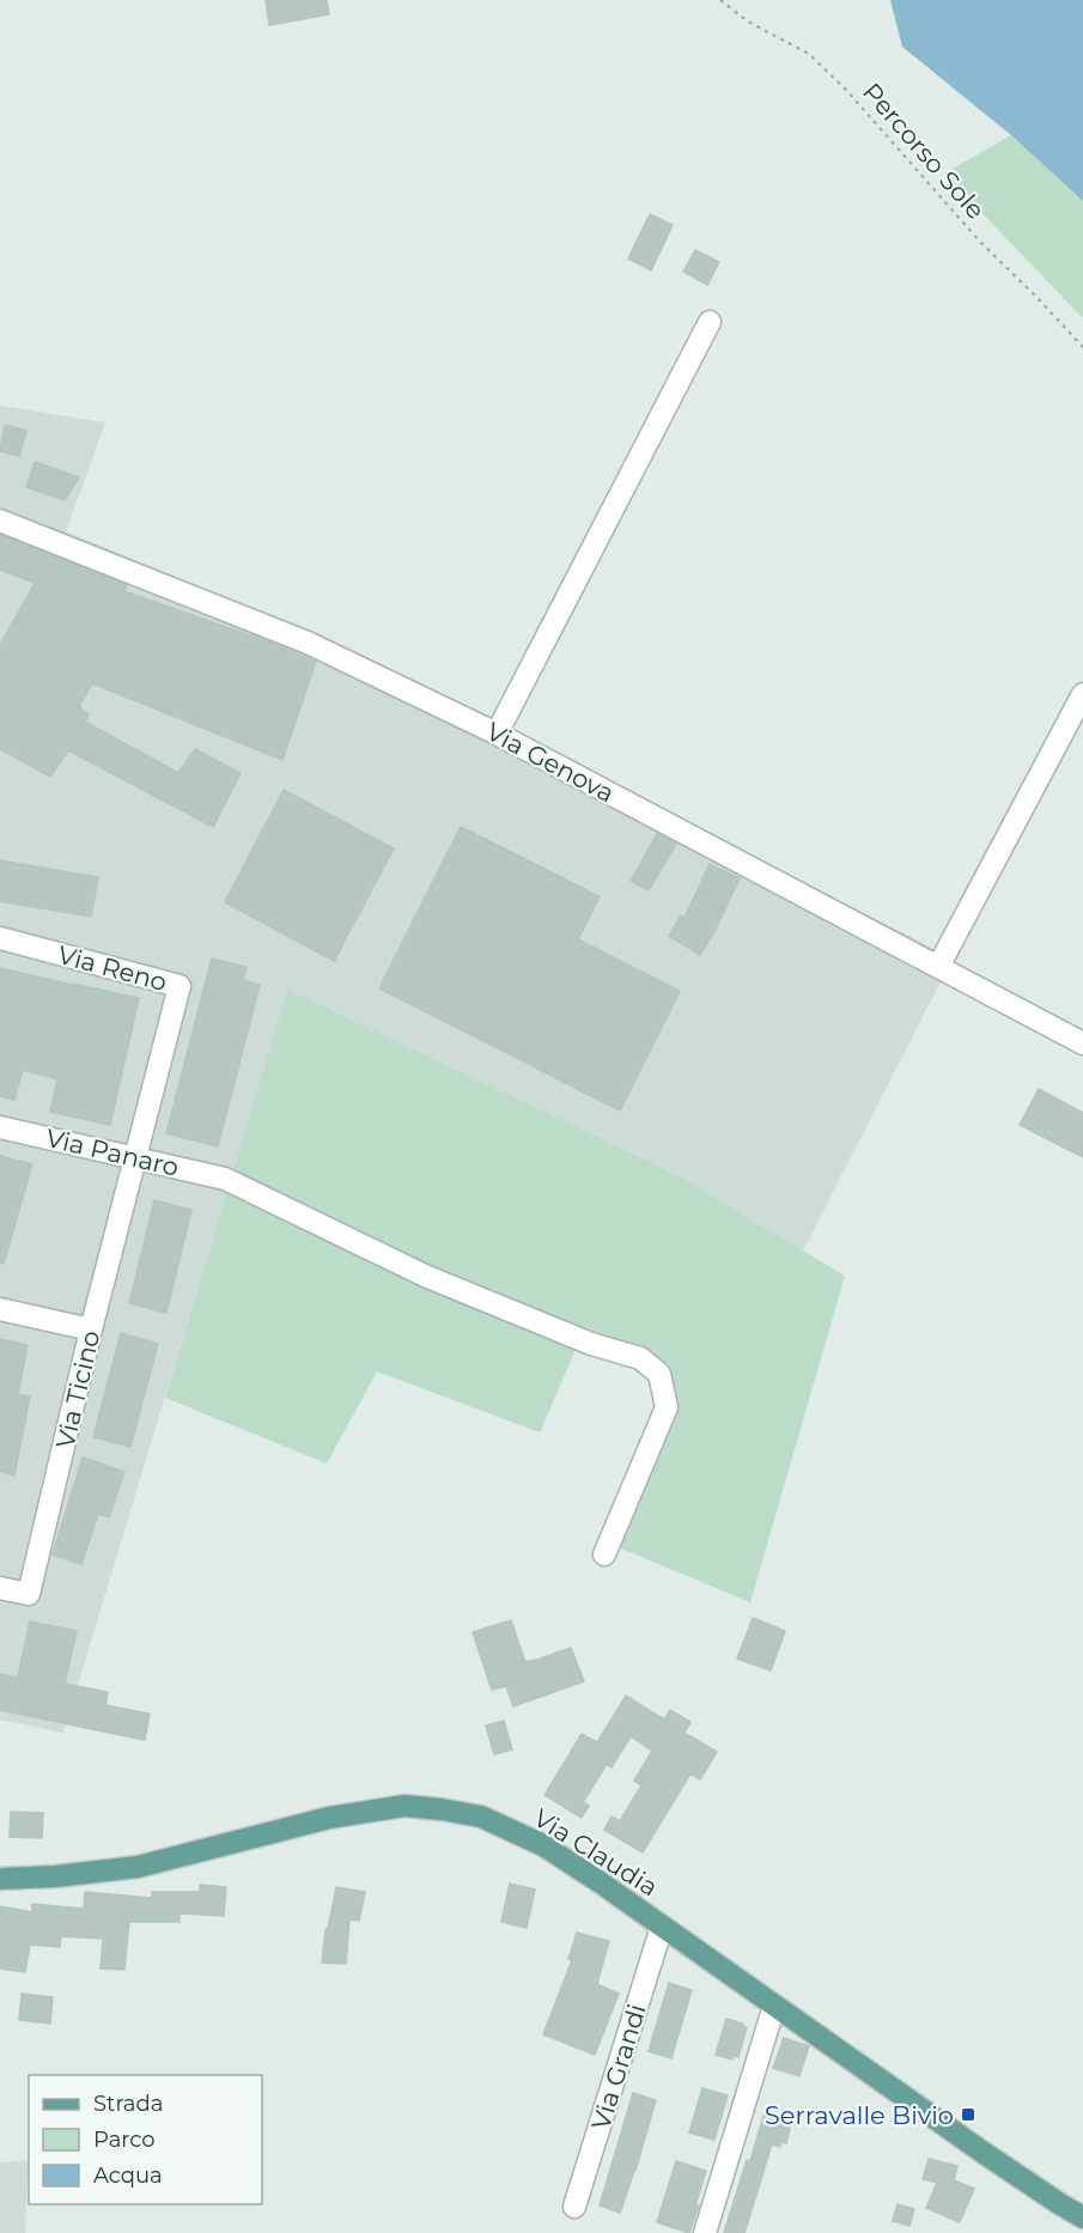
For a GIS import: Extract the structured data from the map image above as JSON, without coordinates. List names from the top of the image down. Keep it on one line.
{"streets":{"main road":["Via Claudia"],"street":["Via Genova","Via Reno","Via Panaro","Via Ticino","Via Grandi"],"path":["Percorso Sole"]},"crossings":[["Via Reno","Via Panaro"],["Via Reno","Via Ticino"],["Via Panaro","Via Ticino"],["Via Claudia","Via Grandi"]],"places":{"transit":["Serravalle Bivio"]},"legend":["Strada","Parco","Acqua"]}
